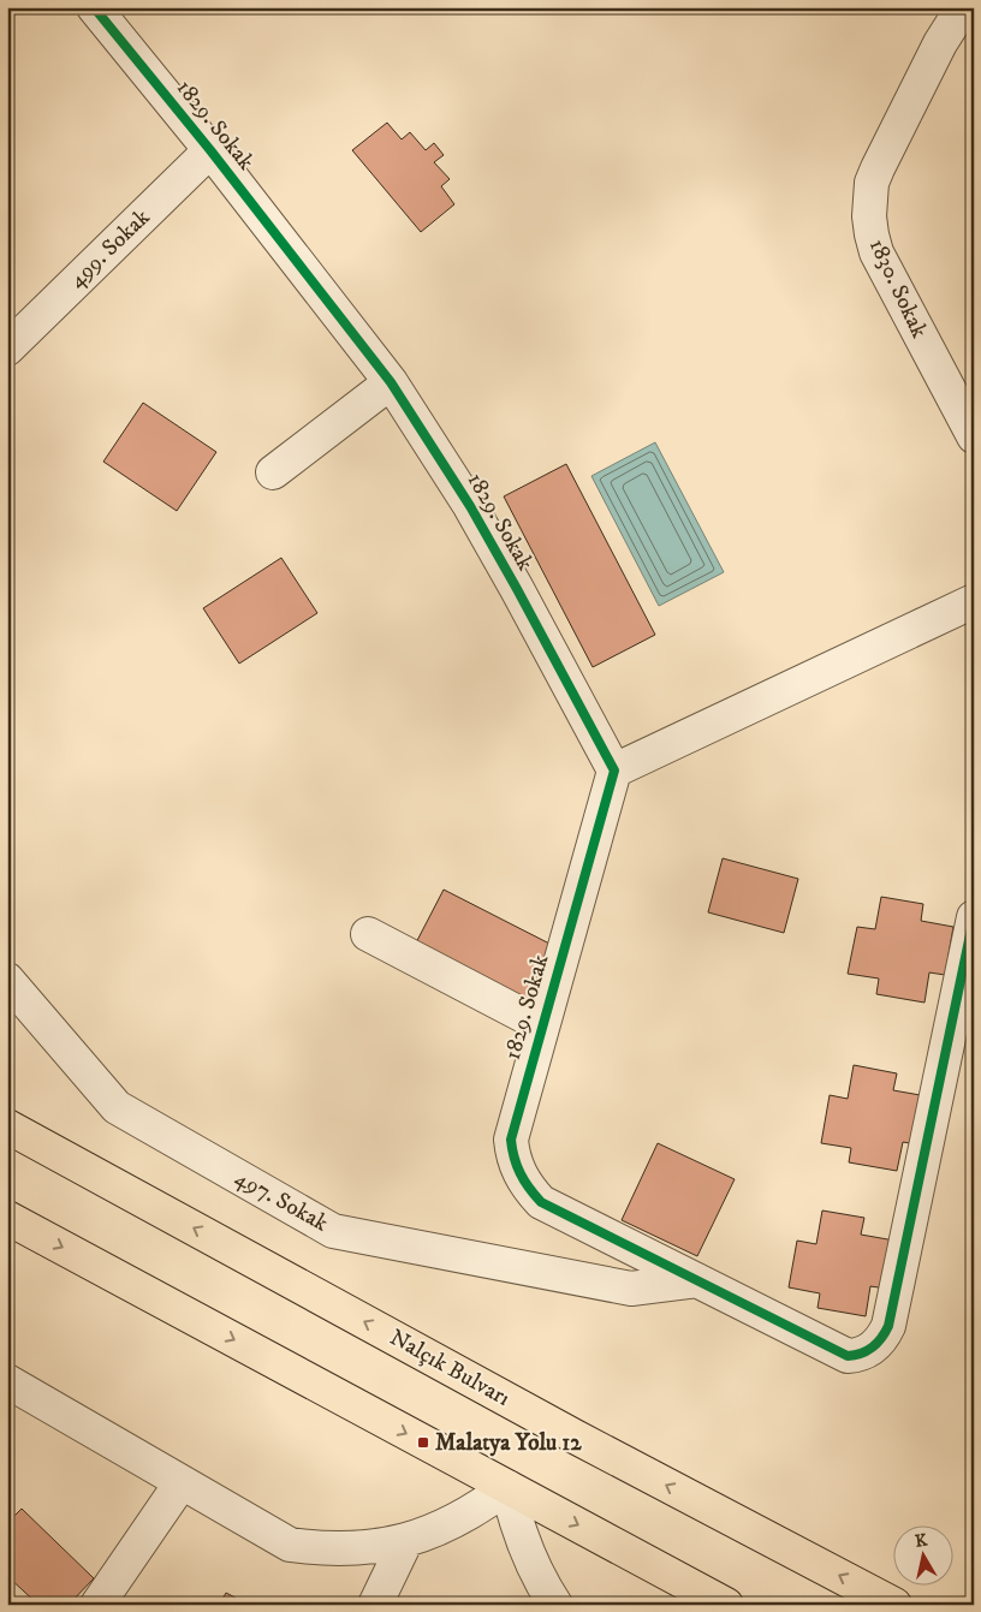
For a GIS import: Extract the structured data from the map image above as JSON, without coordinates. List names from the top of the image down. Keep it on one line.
{"streets":{"highway":["Nalçık Bulvarı"],"street":["1829. Sokak","499. Sokak","1830. Sokak","497. Sokak"]},"crossings":[["1829. Sokak","499. Sokak"],["1829. Sokak","497. Sokak"]],"places":{"transit":["Malatya Yolu 12"]},"north":"top"}
